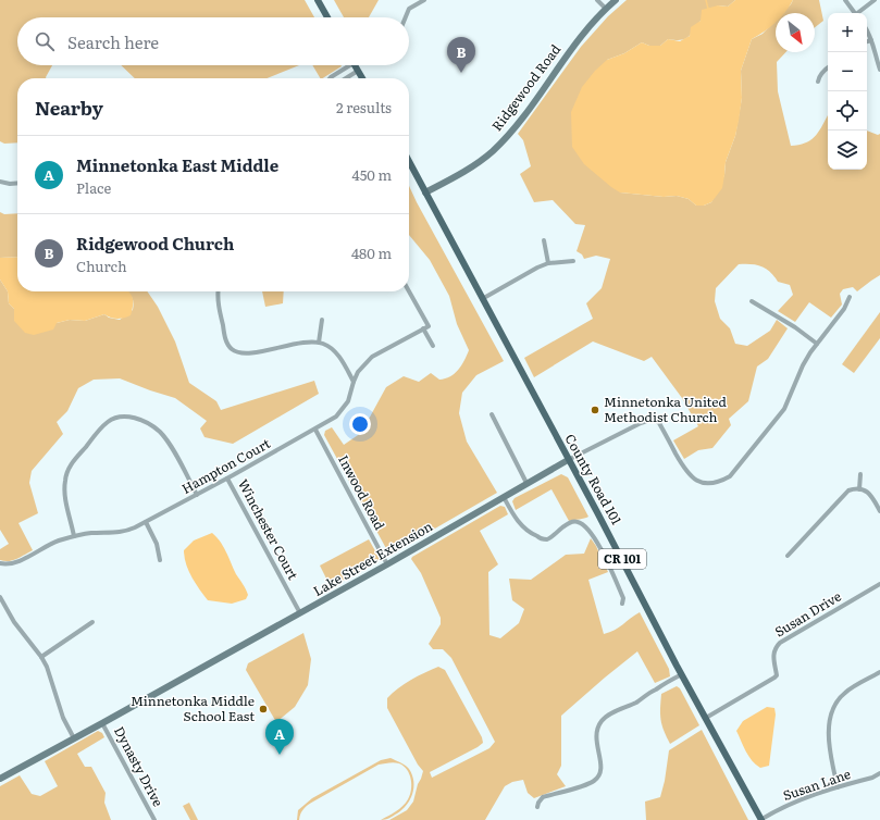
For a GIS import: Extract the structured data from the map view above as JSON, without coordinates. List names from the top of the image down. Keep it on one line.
{"streets":{"main road":["County Road 101","CR 101"],"street":["Ridgewood Road","Hampton Court","Inwood Road","Winchester Court","Lake Street Extension","Susan Drive","Dynasty Drive","Susan Lane"]},"crossings":[["Ridgewood Road","County Road 101"],["Hampton Court","Inwood Road"],["Hampton Court","Winchester Court"],["County Road 101","Lake Street Extension"],["County Road 101","Susan Drive"],["County Road 101","Susan Lane"],["Inwood Road","Lake Street Extension"],["Winchester Court","Lake Street Extension"],["Lake Street Extension","Dynasty Drive"]],"places":["Minnetonka United Methodist Church","Minnetonka Middle School East"],"north":"bottom right","page":{"map_buttons":["+","−"],"search":"Search here","pins":["B","A"],"heading":["Nearby","2 results"],"list":[{"mark":"A","name":"Minnetonka East Middle","note":"Place","value":"450 m"},{"mark":"B","name":"Ridgewood Church","note":"Church","value":"480 m"}]}}
